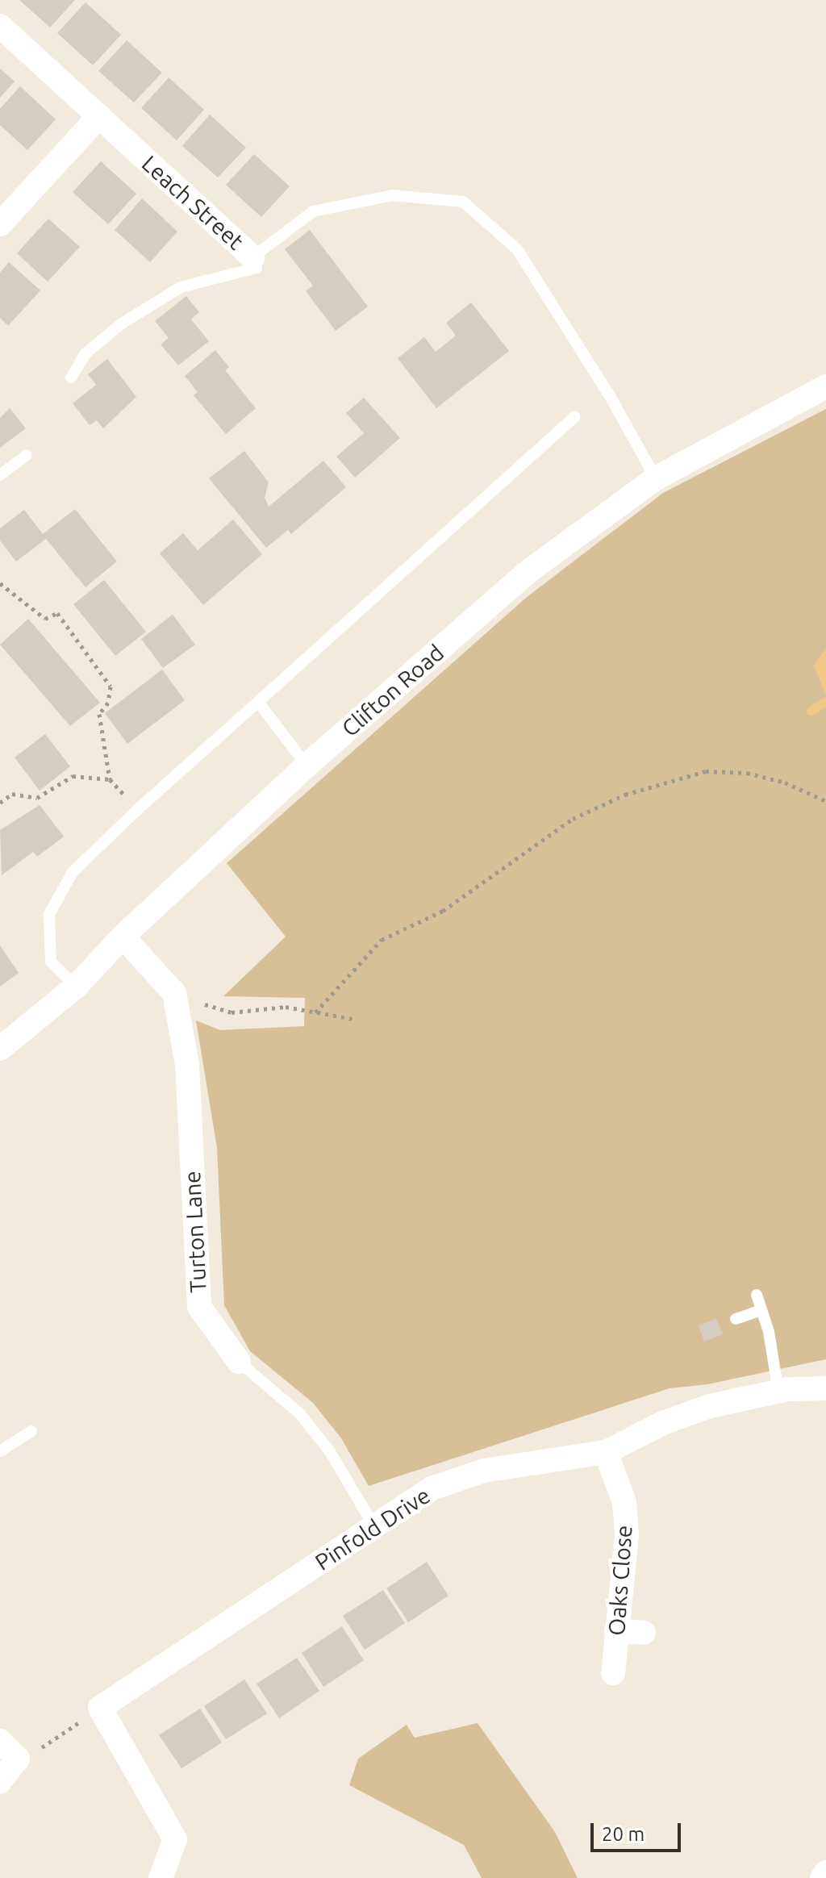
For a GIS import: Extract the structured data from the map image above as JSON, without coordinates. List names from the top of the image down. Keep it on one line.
{"streets":{"street":["Leach Street","Clifton Road","Turton Lane","Pinfold Drive","Oaks Close"]},"crossings":[["Leach Street","Clifton Road"],["Turton Lane","Pinfold Drive"],["Pinfold Drive","Oaks Close"]],"scale_bar":"20 m"}
